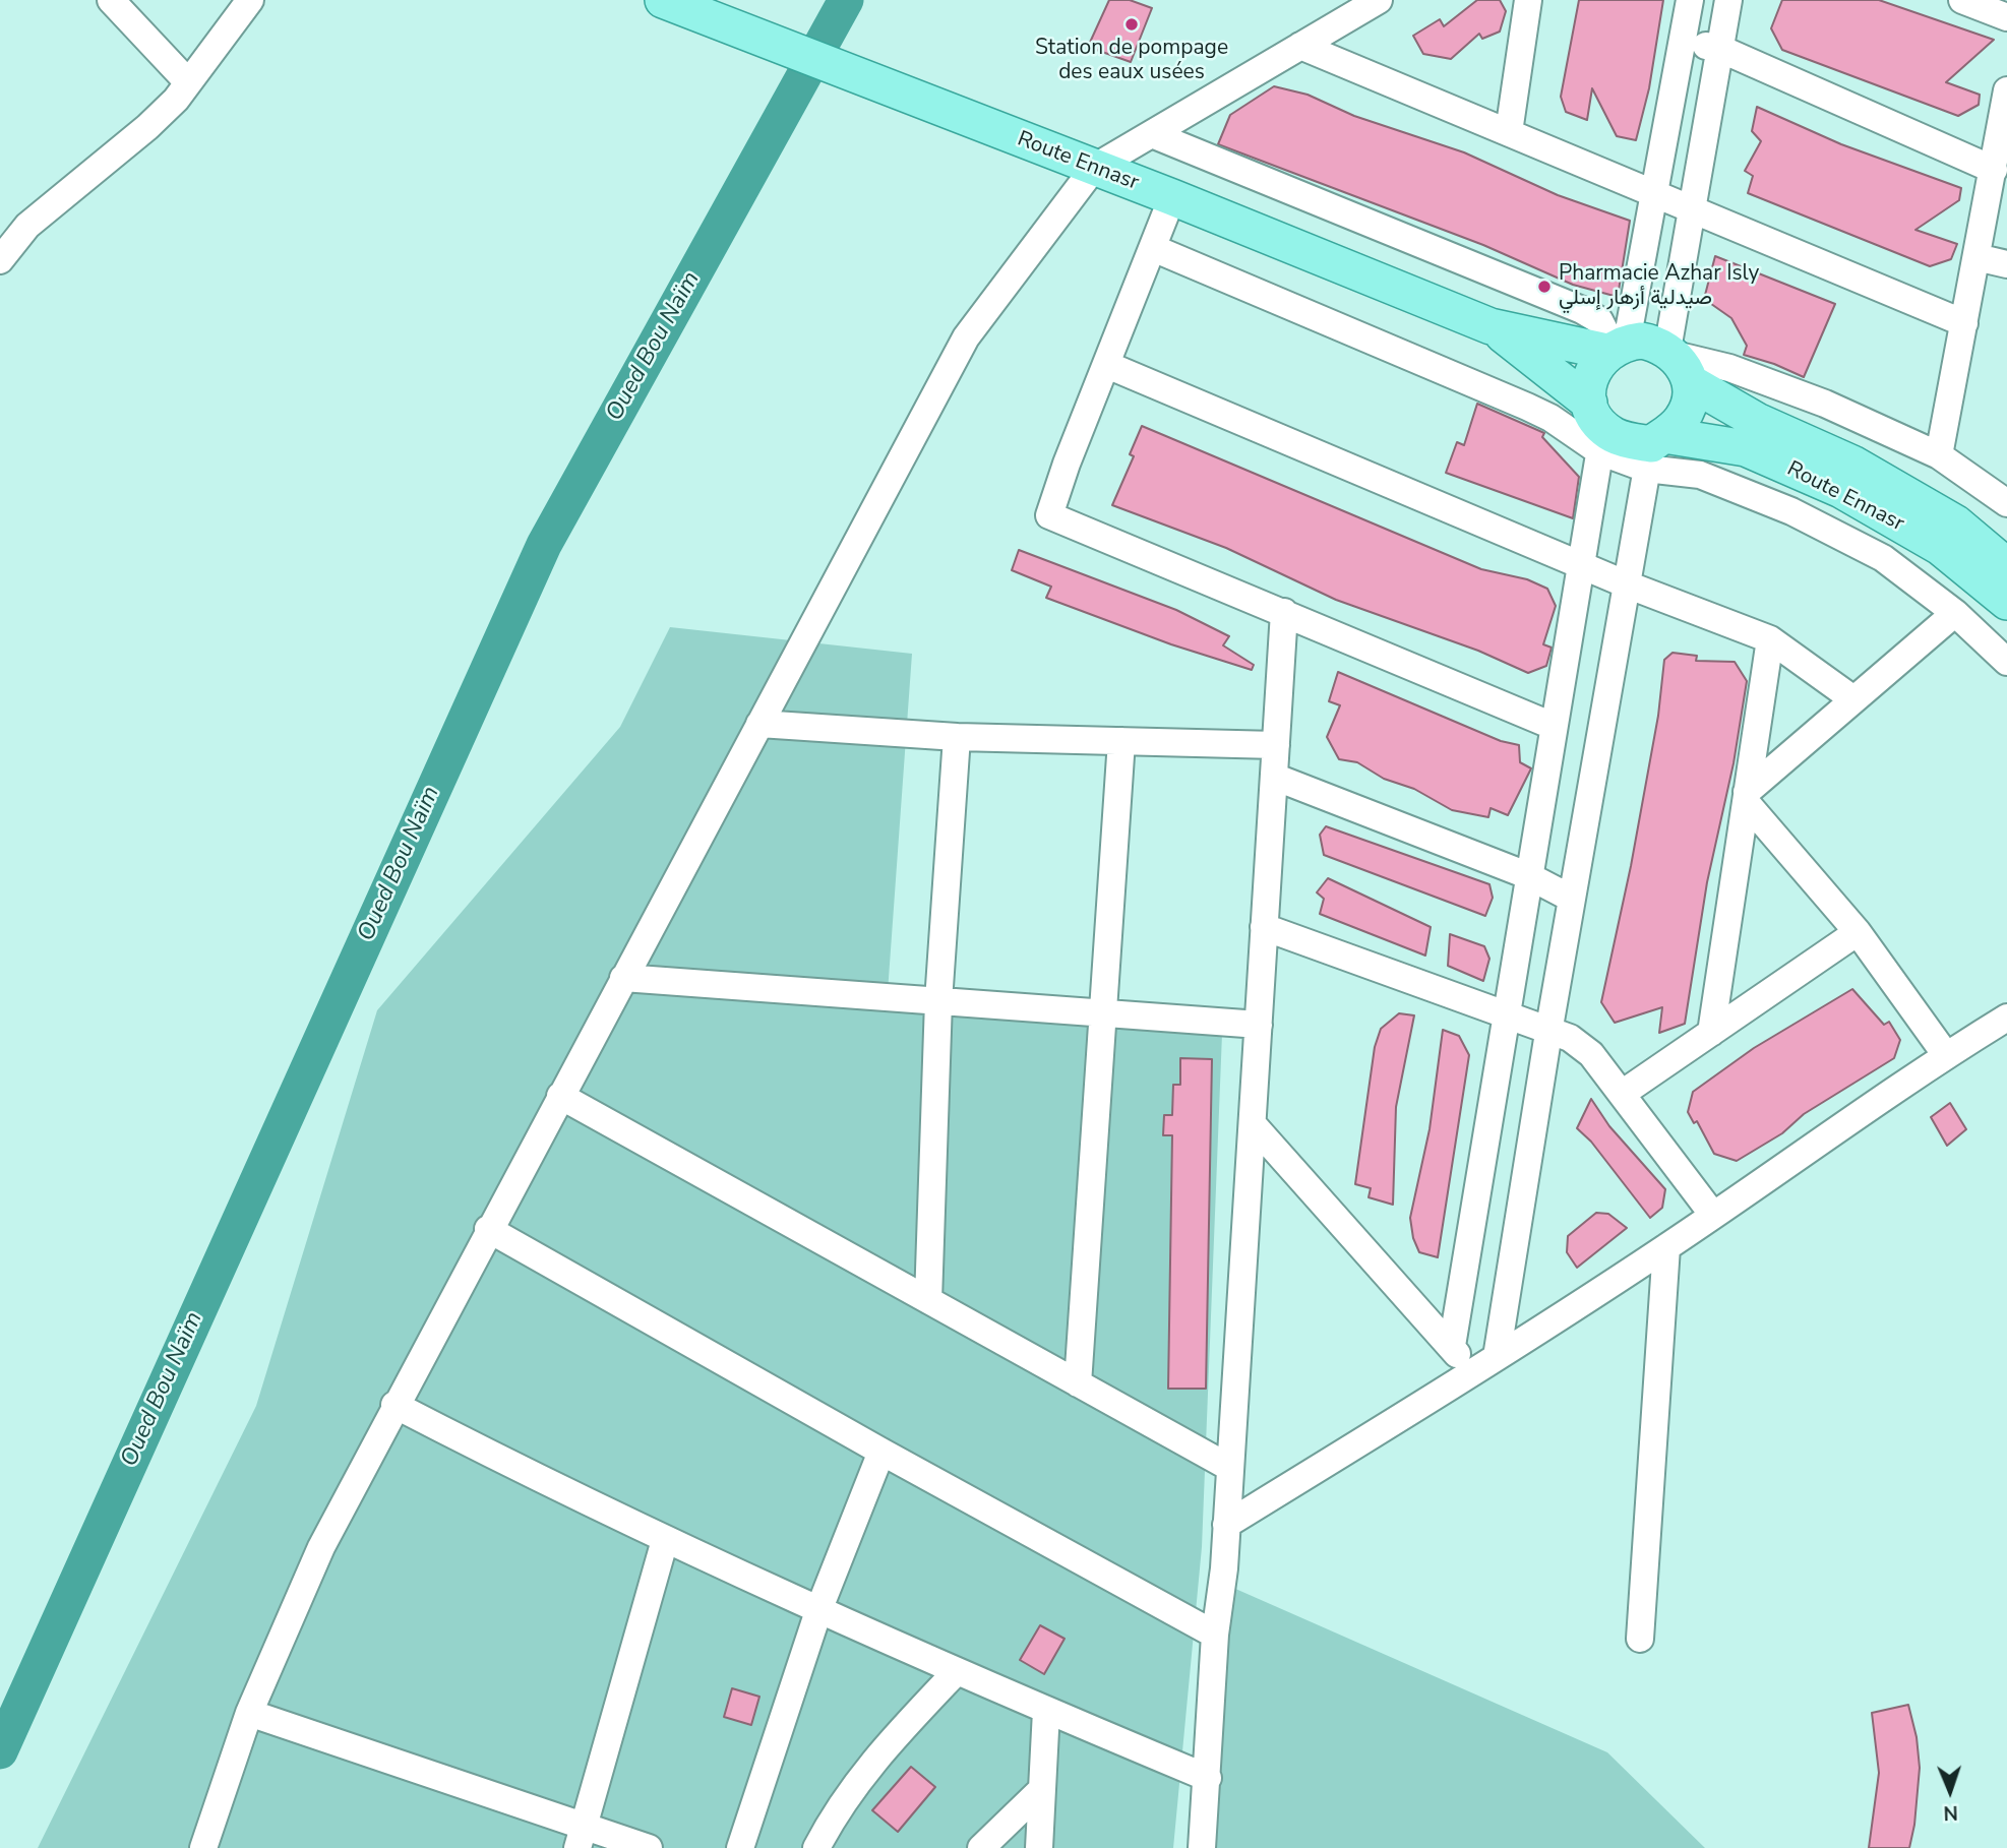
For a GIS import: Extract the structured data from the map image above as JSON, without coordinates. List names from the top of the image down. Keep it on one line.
{"streets":{"main road":["Route Ennasr"]},"water":["Oued Bou Naïm"],"places":["Station de pompage des eaux usées","Pharmacie Azhar Isly صيدلية أزهار إسلي"],"north":"bottom"}
